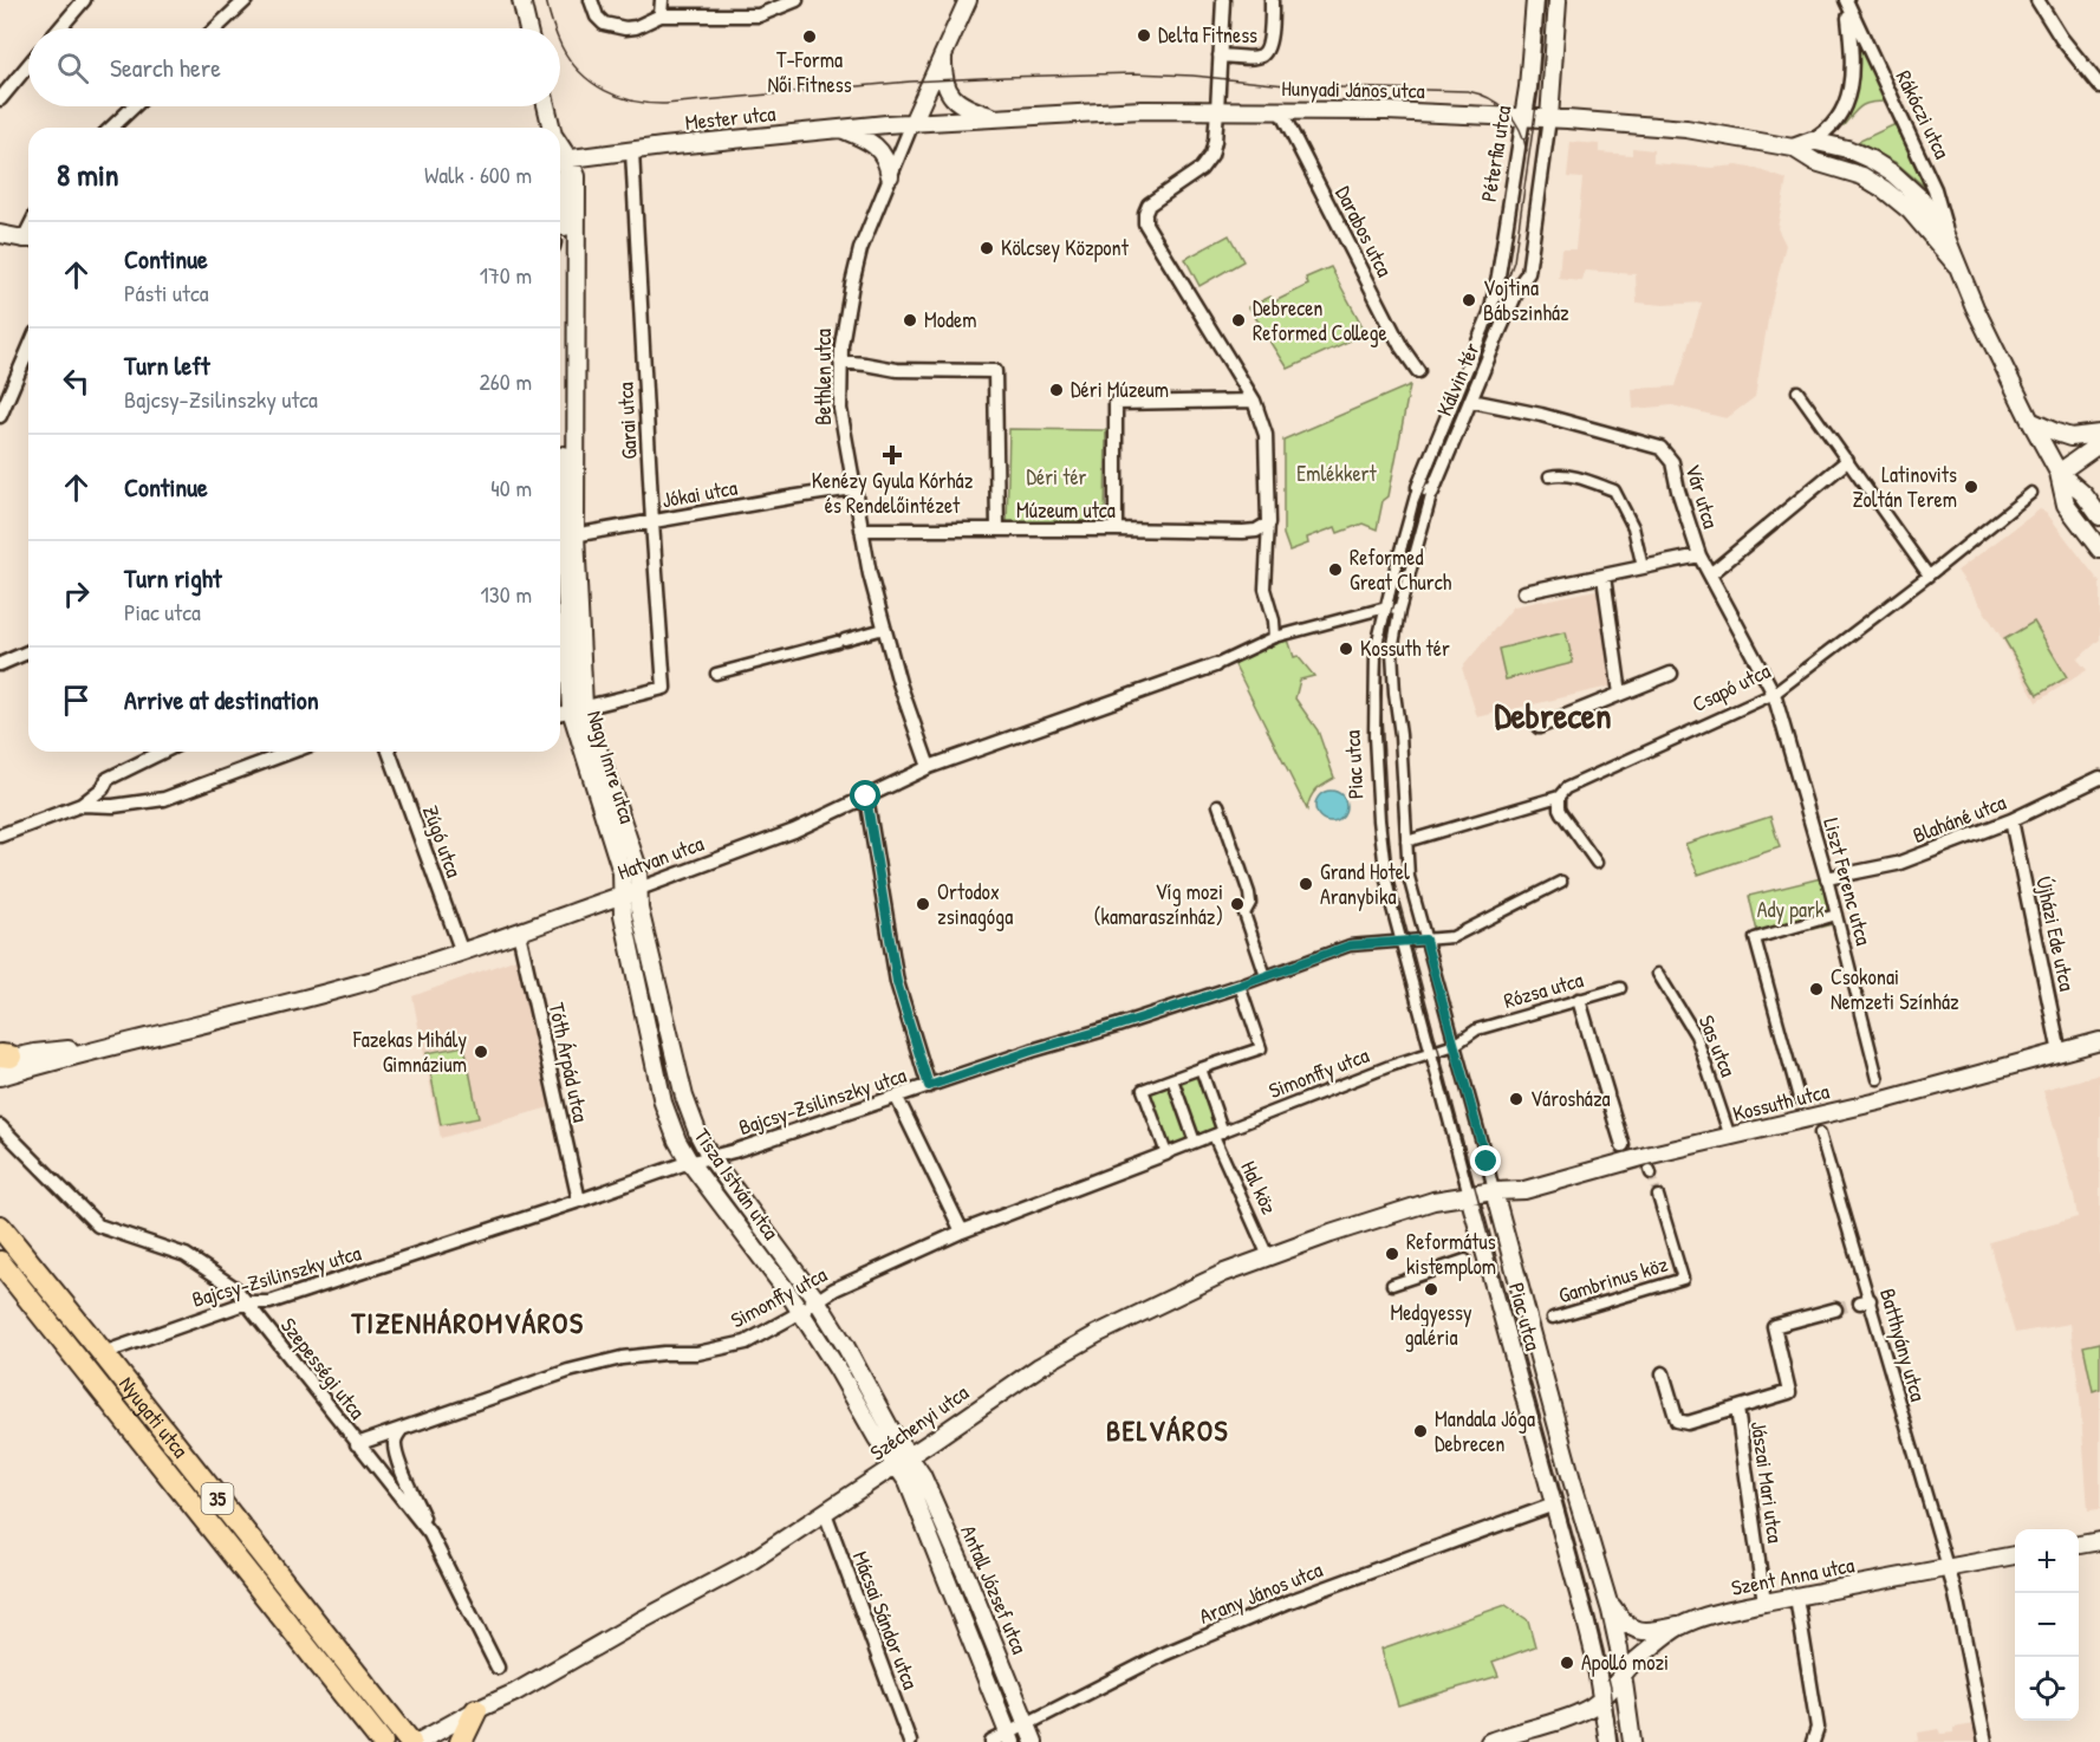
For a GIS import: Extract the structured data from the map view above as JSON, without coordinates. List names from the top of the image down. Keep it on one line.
{"streets":{"main road":["Nyugati utca","35"],"street":["Hunyadi János utca","Rákóczi utca","Mester utca","Péterfia utca","Darabos utca","Bethlen utca","Kálvin tér","Garai utca","Jókai utca","Vár utca","Múzeum utca","Csapó utca","Piac utca","Nagy Imre utca","Blaháné utca","Zúgó utca","Hatvan utca","Liszt Ferenc utca","Újházi Ede utca","Rózsa utca","Sas utca","Tóth Árpád utca","Simonffy utca","Bajcsy-Zsilinszky utca","Kossuth utca","Tisza István utca","Hal köz","Gambrinus köz","Batthyány utca","Szepességi utca","Széchenyi utca","Jászai Mari utca","Szent Anna utca","Antall József utca","Arany János utca","Mácsai Sándor utca"]},"crossings":[["Hunyadi János utca","Rákóczi utca"],["Hunyadi János utca","Mester utca"],["Hunyadi János utca","Péterfia utca"],["Hunyadi János utca","Darabos utca"],["Hunyadi János utca","Bethlen utca"],["Hunyadi János utca","Kálvin tér"],["Mester utca","Bethlen utca"],["Mester utca","Garai utca"],["Mester utca","Nagy Imre utca"],["Péterfia utca","Kálvin tér"],["Bethlen utca","Jókai utca"],["Bethlen utca","Múzeum utca"],["Bethlen utca","Hatvan utca"],["Kálvin tér","Vár utca"],["Kálvin tér","Piac utca"],["Garai utca","Jókai utca"],["Garai utca","Nagy Imre utca"],["Jókai utca","Nagy Imre utca"],["Vár utca","Csapó utca"],["Vár utca","Liszt Ferenc utca"],["Csapó utca","Piac utca"],["Csapó utca","Liszt Ferenc utca"],["Piac utca","Rózsa utca"],["Piac utca","Simonffy utca"],["Piac utca","Bajcsy-Zsilinszky utca"],["Piac utca","Kossuth utca"],["Piac utca","Széchenyi utca"],["Piac utca","Szent Anna utca"],["Piac utca","Arany János utca"],["Nagy Imre utca","Hatvan utca"],["Nagy Imre utca","Tisza István utca"],["Blaháné utca","Liszt Ferenc utca"],["Blaháné utca","Újházi Ede utca"],["Zúgó utca","Hatvan utca"],["Hatvan utca","Tóth Árpád utca"],["Hatvan utca","Tisza István utca"],["Újházi Ede utca","Kossuth utca"],["Rózsa utca","Simonffy utca"],["Sas utca","Kossuth utca"],["Tóth Árpád utca","Bajcsy-Zsilinszky utca"],["Simonffy utca","Tisza István utca"],["Simonffy utca","Hal köz"],["Simonffy utca","Szepességi utca"],["Bajcsy-Zsilinszky utca","Tisza István utca"],["Bajcsy-Zsilinszky utca","Szepességi utca"],["Bajcsy-Zsilinszky utca","Nyugati utca"],["Kossuth utca","Széchenyi utca"],["Tisza István utca","Széchenyi utca"],["Tisza István utca","Antall József utca"],["Hal köz","Széchenyi utca"],["Batthyány utca","Szent Anna utca"],["Széchenyi utca","Antall József utca"],["Széchenyi utca","Mácsai Sándor utca"],["Jászai Mari utca","Szent Anna utca"],["Antall József utca","Arany János utca"]],"districts":["Debrecen","TIZENHÁROMVÁROS","BELVÁROS"],"parks":["Emlékkert","Déri tér","Ady park"],"places":{"other":["Delta Fitness","T-Forma Női Fitness","Kölcsey Központ","Vojtina Bábszinház","Modem","Debrecen Reformed College","Déri Múzeum","Latinovits Zoltán Terem","Reformed Great Church","Kossuth tér","Grand Hotel Aranybika","Ortodox zsinagóga","Víg mozi (kamaraszínház)","Csokonai Nemzeti Színház","Fazekas Mihály Gimnázium","Városháza","Református kistemplom","Medgyessy galéria","Mandala Jóga Debrecen","Apolló mozi"],"health":["Kenézy Gyula Kórház és Rendelőintézet"]},"page":{"search":"Search here","heading":["8 min","Walk · 600 m"],"list":[["Continue","Pásti utca","170 m"],["Turn left","Bajcsy-Zsilinszky utca","260 m"],["Continue","40 m"],["Turn right","Piac utca","130 m"],"Arrive at destination"],"map_buttons":["+","−"]}}
